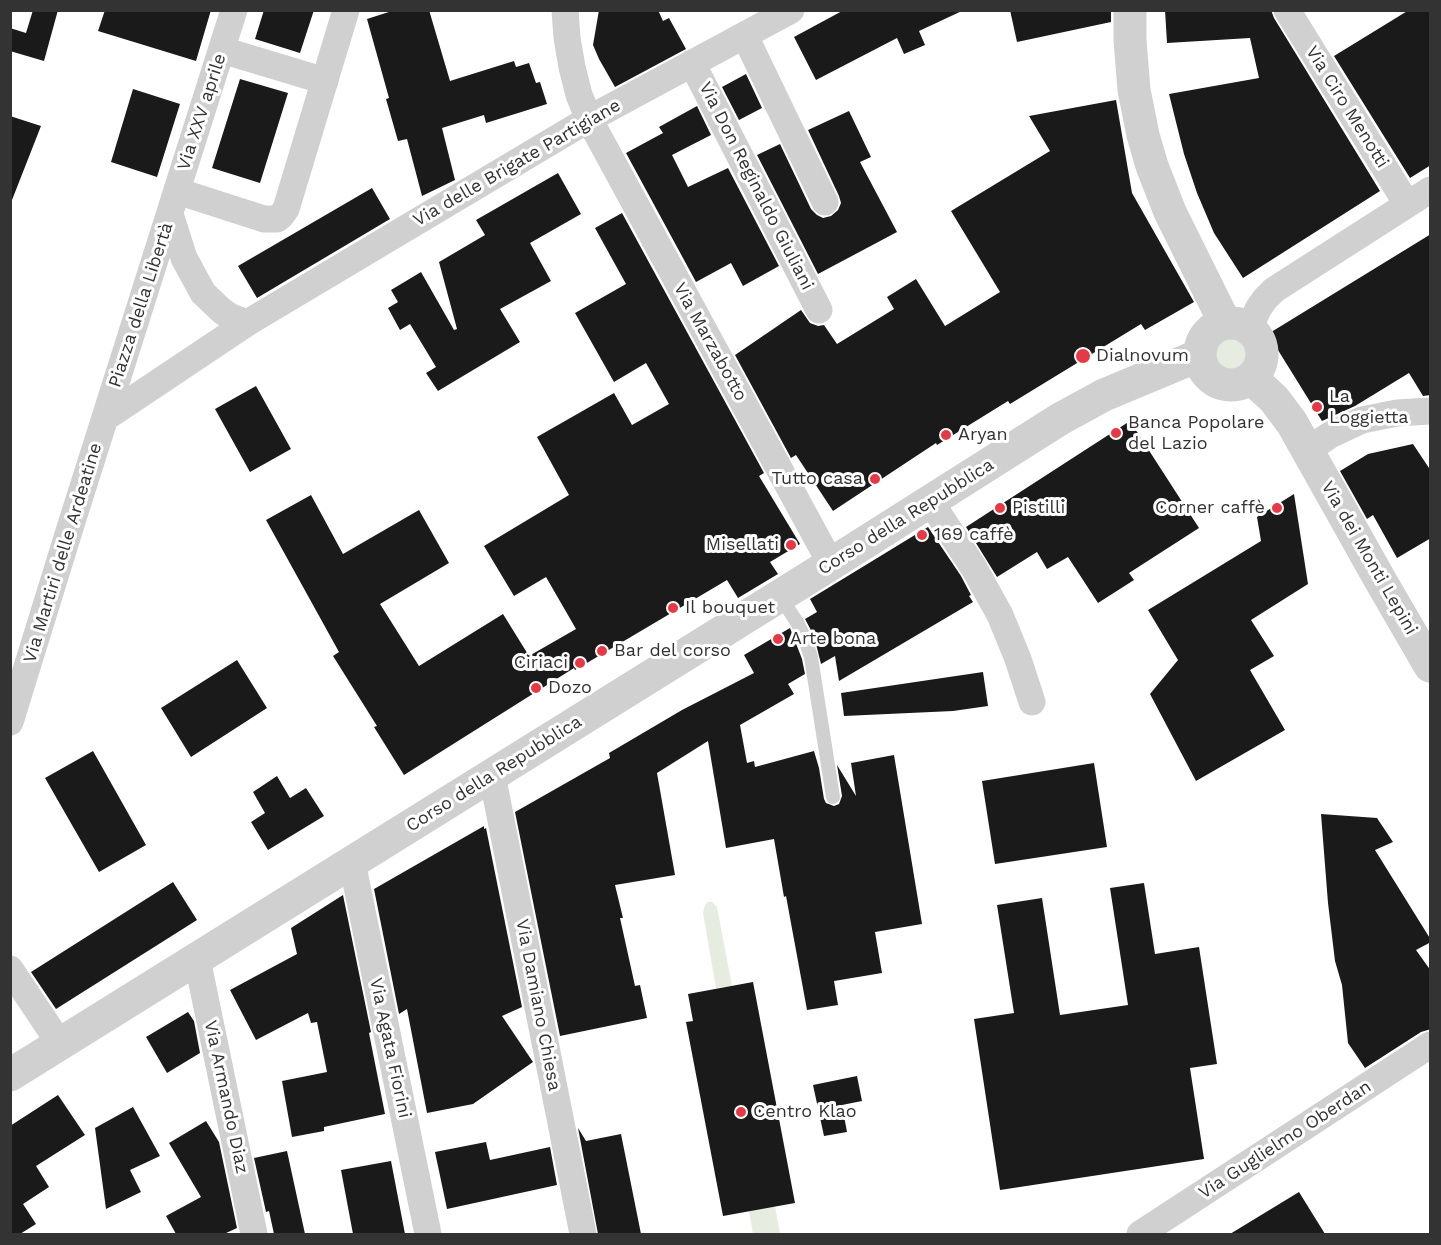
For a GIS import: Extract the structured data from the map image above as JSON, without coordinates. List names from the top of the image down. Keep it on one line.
{"streets":{"street":["Via Ciro Menotti","Via XXV aprile","Via delle Brigate Partigiane","Via Don Reginaldo Giuliani","Piazza della Libertà","Via Marzabotto","Corso della Repubblica","Via Martiri delle Ardeatine","Via dei Monti Lepini","Via Damiano Chiesa","Via Agata Fiorini","Via Armando Diaz","Via Guglielmo Oberdan"]},"crossings":[["Via XXV aprile","Piazza della Libertà"],["Via delle Brigate Partigiane","Via Don Reginaldo Giuliani"],["Via delle Brigate Partigiane","Piazza della Libertà"],["Via delle Brigate Partigiane","Via Marzabotto"],["Piazza della Libertà","Via Martiri delle Ardeatine"],["Via Marzabotto","Corso della Repubblica"],["Corso della Repubblica","Via dei Monti Lepini"],["Corso della Repubblica","Via Damiano Chiesa"],["Corso della Repubblica","Via Agata Fiorini"],["Corso della Repubblica","Via Armando Diaz"]],"places":["Dialnovum","La Loggietta","Banca Popolare del Lazio","Aryan","Tutto casa","Pistilli","Corner caffè","169 caffè","Misellati","Il bouquet","Arte bona","Bar del corso","Ciriaci","Dozo","Centro Klao"]}
